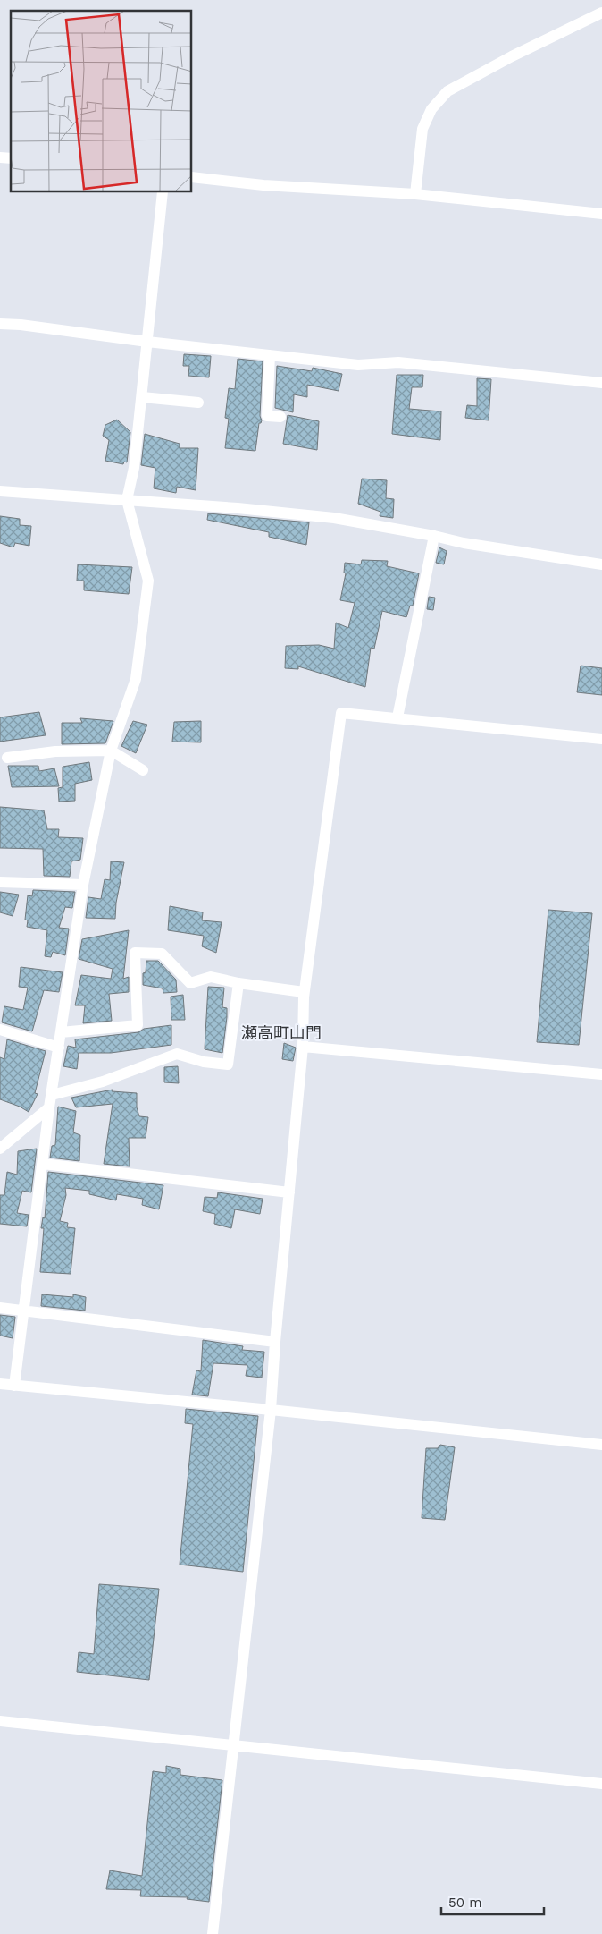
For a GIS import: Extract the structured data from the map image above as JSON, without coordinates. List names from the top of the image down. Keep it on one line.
{"districts":["瀬高町山門"],"scale_bar":"50 m"}
